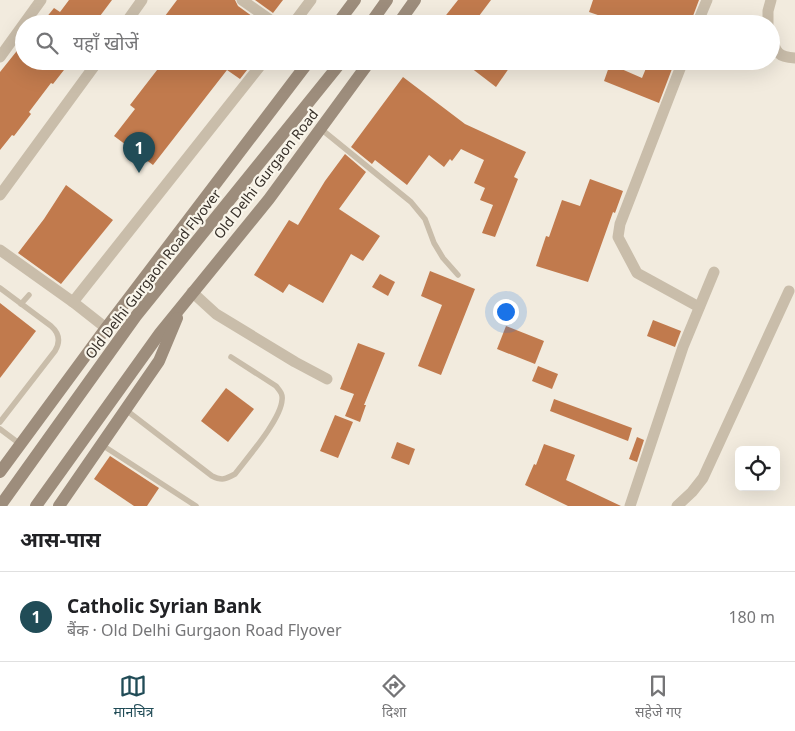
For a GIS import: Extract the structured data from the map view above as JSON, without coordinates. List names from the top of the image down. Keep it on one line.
{"streets":{"main road":["Old Delhi Gurgaon Road","Old Delhi Gurgaon Road Flyover"]},"page":{"search":"यहाँ खोजें","pins":"1","heading":"आस-पास","list":[{"mark":"1","name":"Catholic Syrian Bank","note":"बैंक · Old Delhi Gurgaon Road Flyover","value":"180 m"}],"nav":["मानचित्र","दिशा","सहेजे गए"]}}
